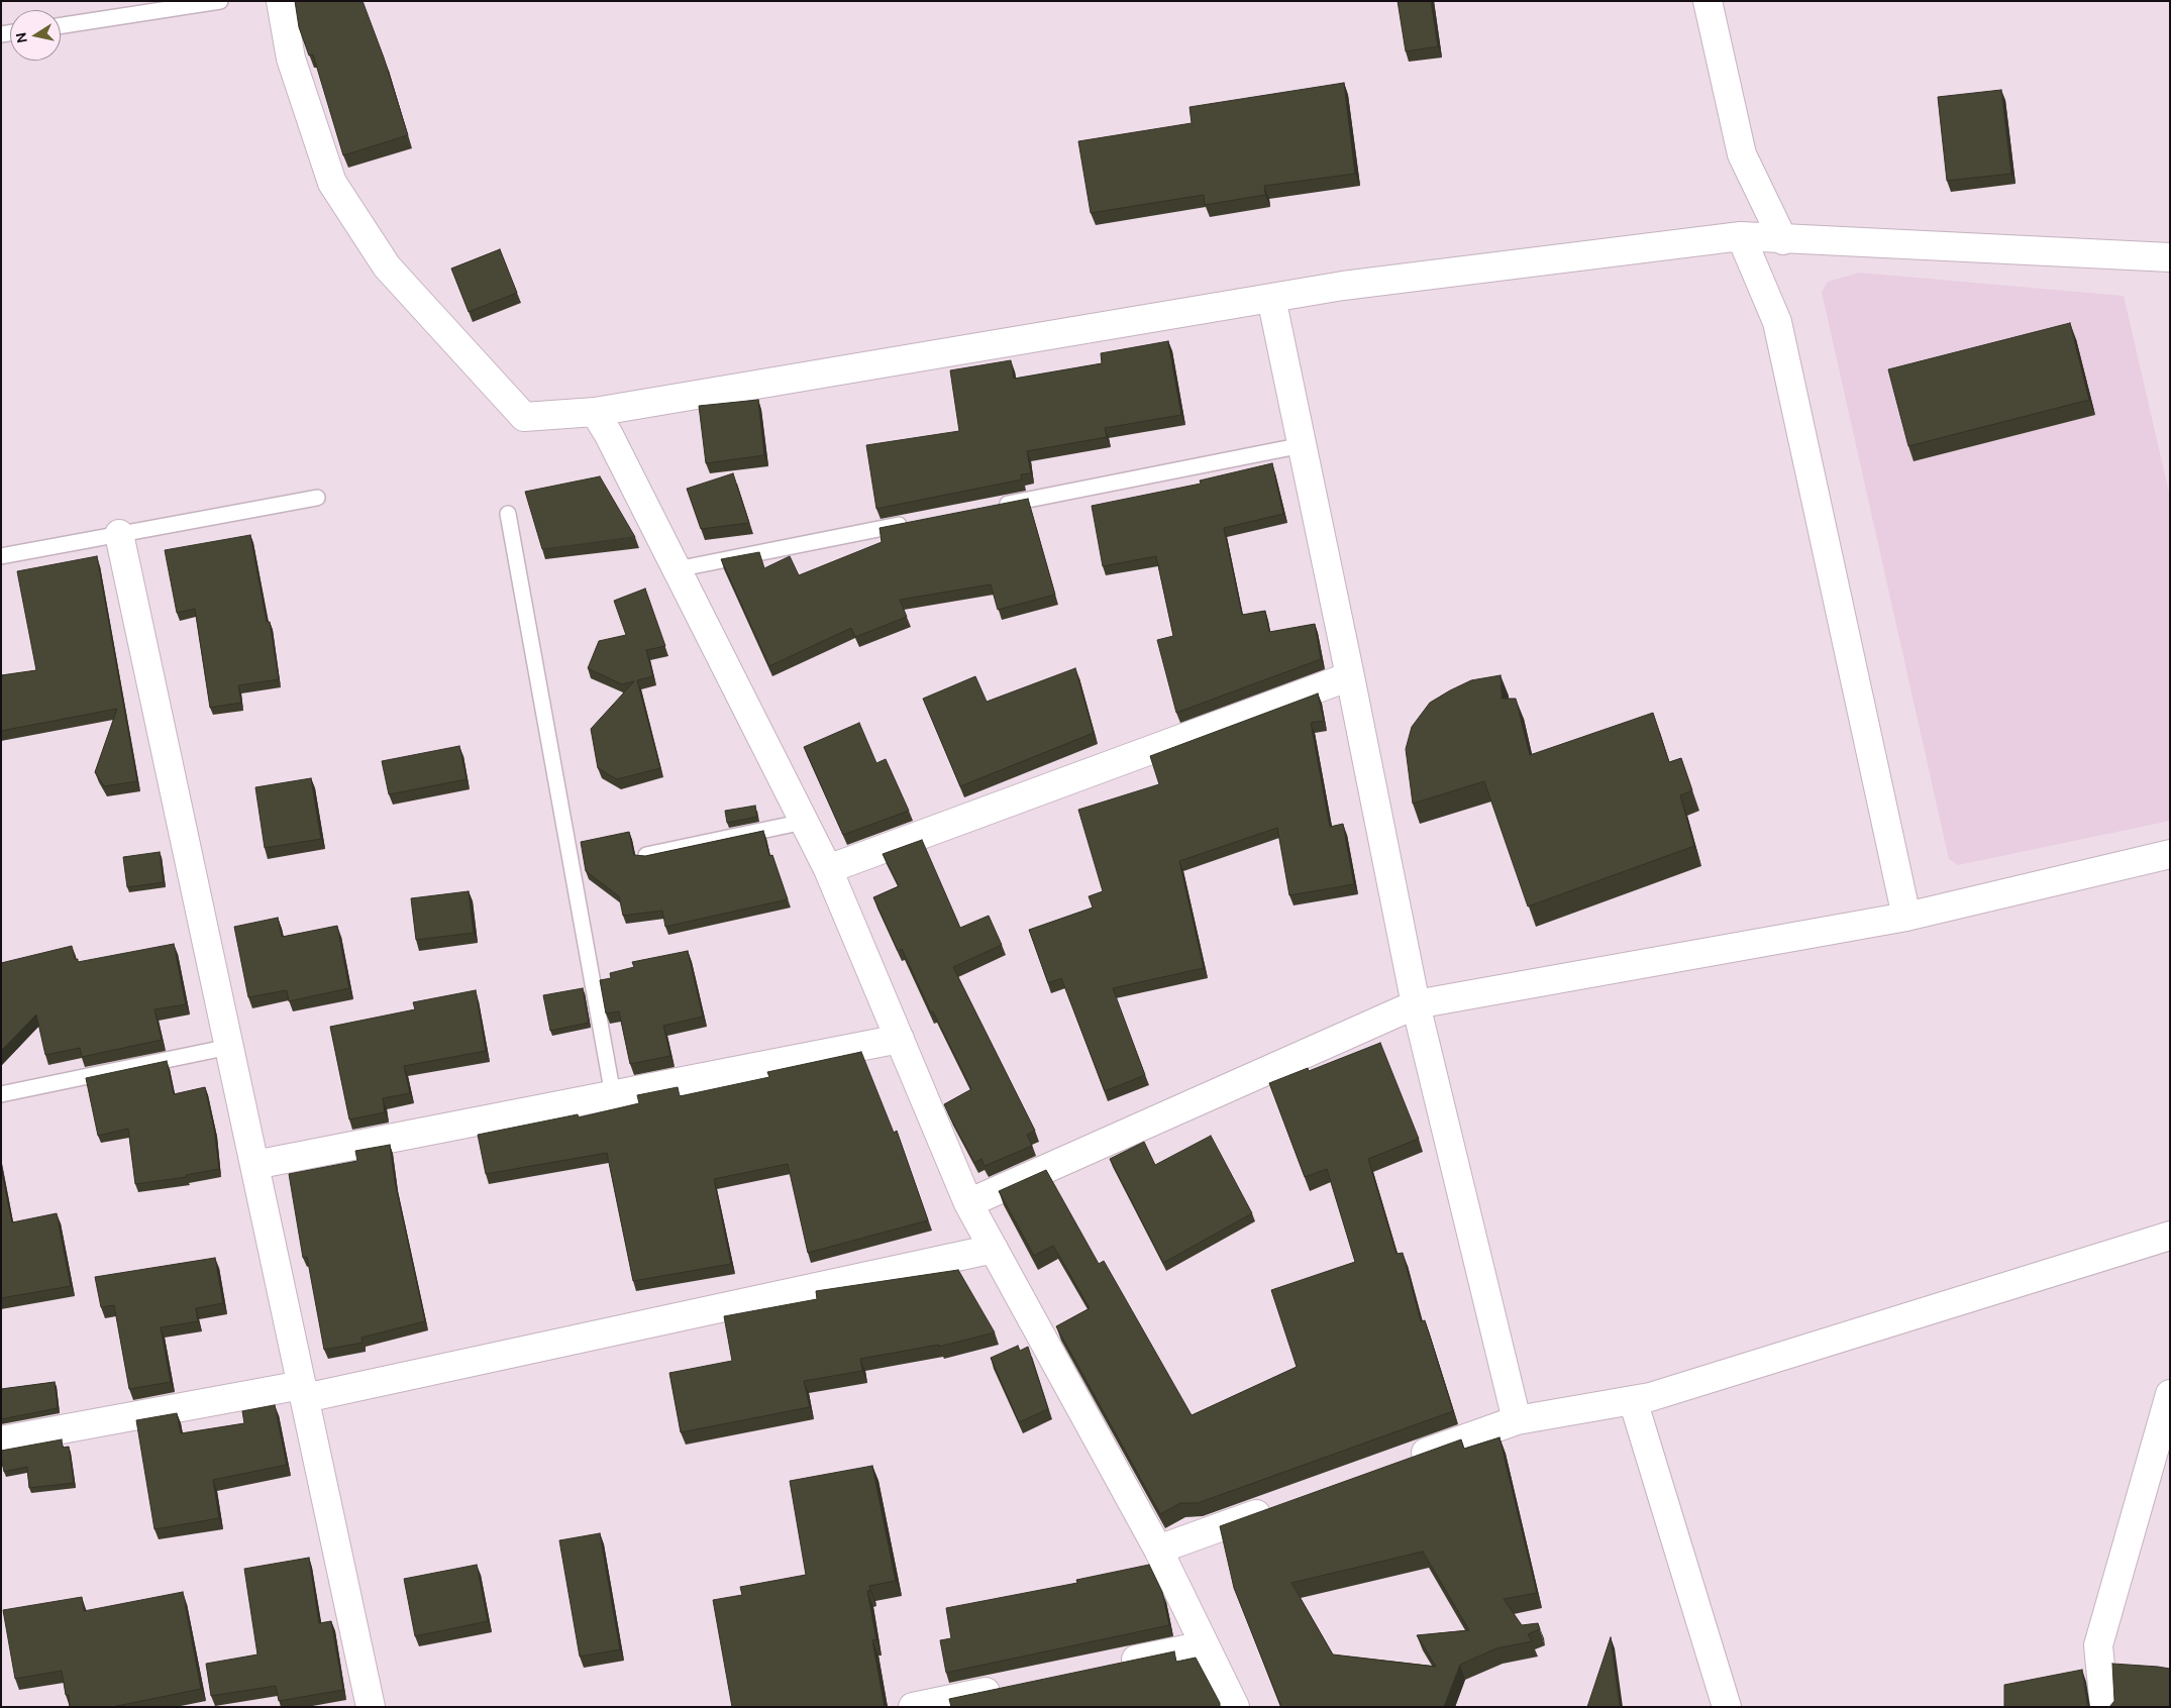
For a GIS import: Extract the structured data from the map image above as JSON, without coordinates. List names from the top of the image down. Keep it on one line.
{"north":"left"}
